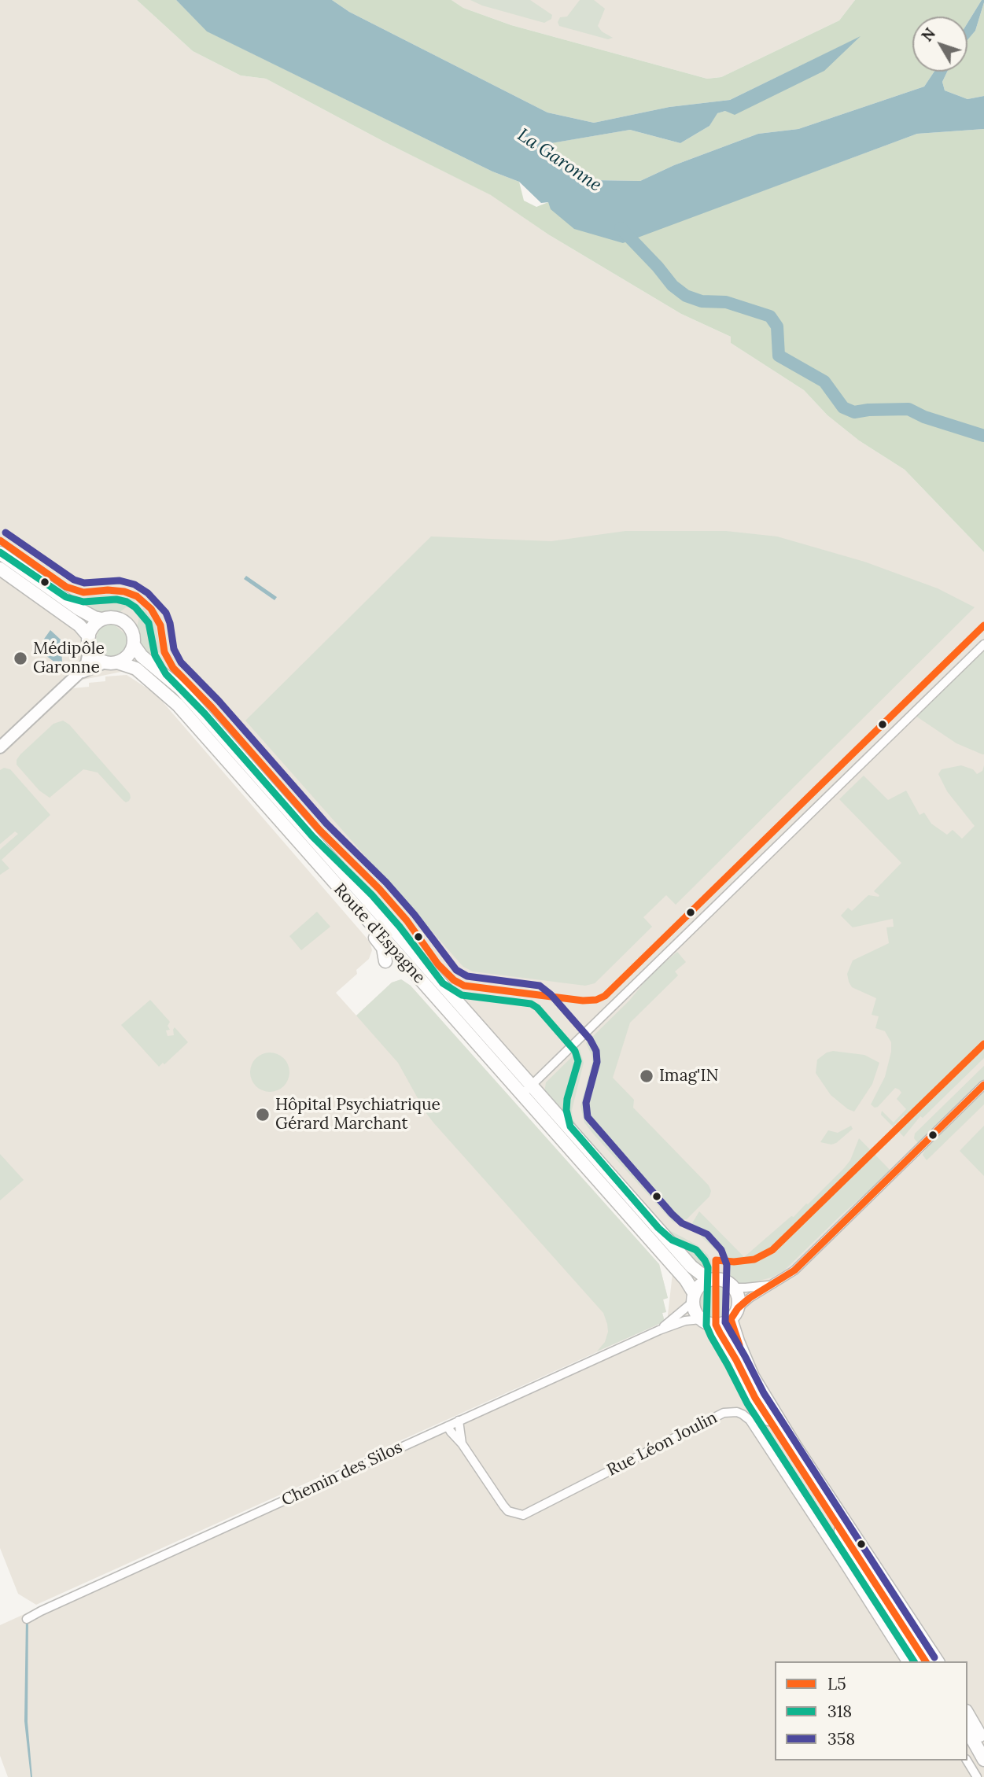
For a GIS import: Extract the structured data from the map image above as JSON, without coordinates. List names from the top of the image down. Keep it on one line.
{"streets":{"main road":["Route d'Espagne"],"street":["Rue Léon Joulin","Chemin des Silos"]},"crossings":[["Route d'Espagne","Chemin des Silos"],["Rue Léon Joulin","Chemin des Silos"]],"water":["La Garonne"],"places":["Médipôle Garonne","Imag'IN","Hôpital Psychiatrique Gérard Marchant"],"lines":["transit line 358","transit line L5","transit line 318"],"legend":["L5","318","358"],"north":"top left"}
